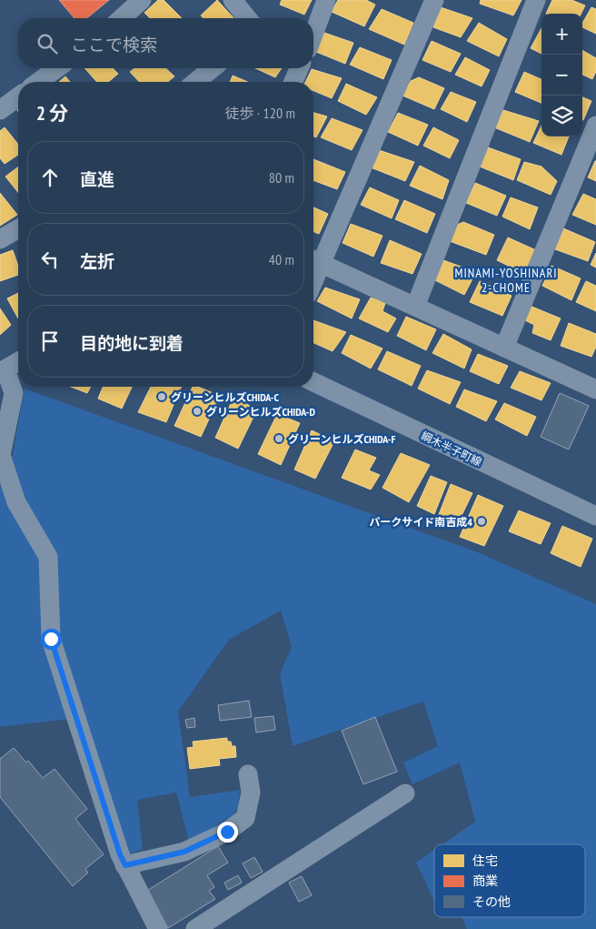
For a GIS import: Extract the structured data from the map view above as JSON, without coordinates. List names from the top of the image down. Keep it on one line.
{"streets":{"street":["綱木半子町線"]},"districts":["MINAMI-YOSHINARI 2-CHOME"],"places":["グリーンヒルズCHIDA-C","グリーンヒルズCHIDA-D","グリーンヒルズCHIDA-F","パークサイド南吉成4"],"legend":["住宅","商業","その他"],"page":{"map_buttons":["+","−"],"search":"ここで検索","heading":["2 分","徒歩 · 120 m"],"list":[["直進","80 m"],["左折","40 m"],"目的地に到着"]}}
